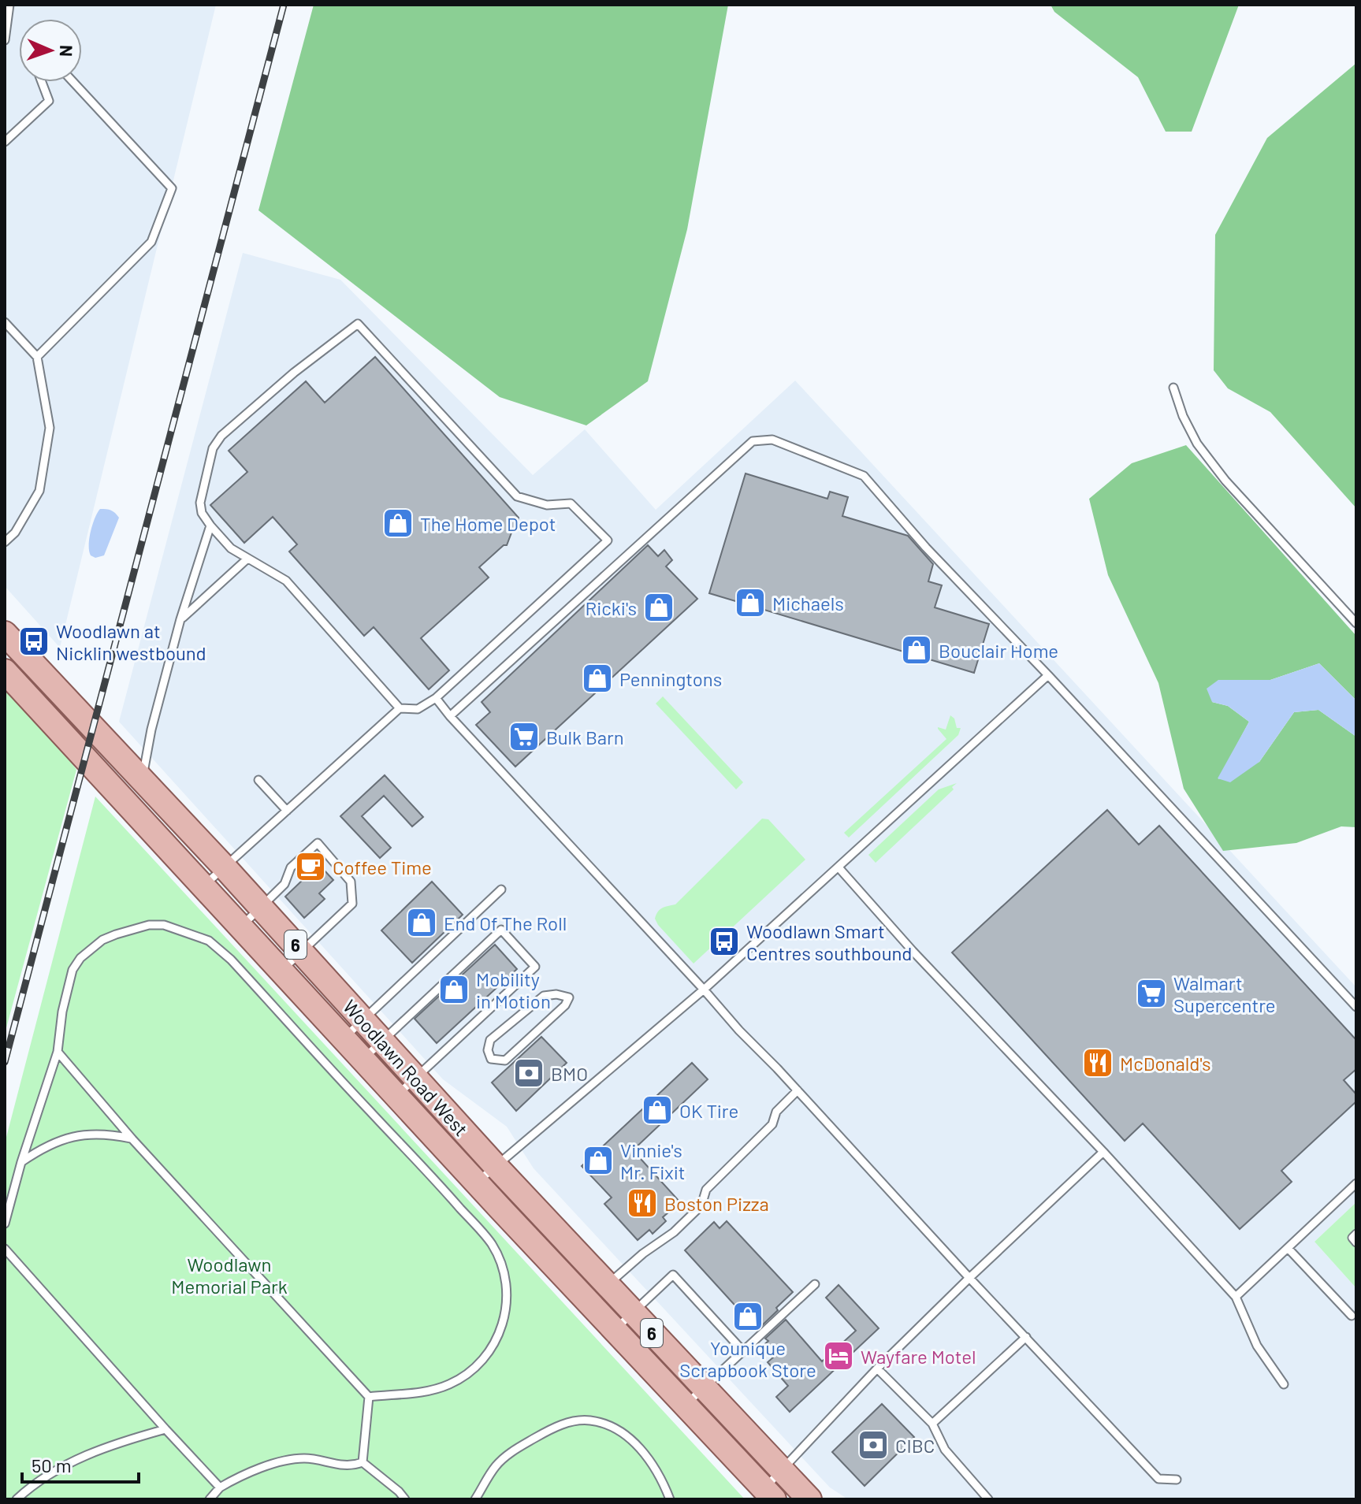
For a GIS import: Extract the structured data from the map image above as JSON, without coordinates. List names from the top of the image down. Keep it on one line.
{"streets":{"main road":["6","Woodlawn Road West"]},"parks":["Woodlawn Memorial Park"],"places":{"shop":["The Home Depot","Michaels","Ricki's","Bouclair Home","Penningtons","End Of The Roll","Mobility in Motion","OK Tire","Vinnie's Mr. Fixit","Younique Scrapbook Store"],"bus stop":["Woodlawn at Nicklin westbound","Woodlawn Smart Centres southbound"],"supermarket":["Bulk Barn","Walmart Supercentre"],"cafe":["Coffee Time"],"restaurant":["McDonald's","Boston Pizza"],"bank":["BMO","CIBC"],"hotel":["Wayfare Motel"]},"scale_bar":"50 m","north":"right"}
